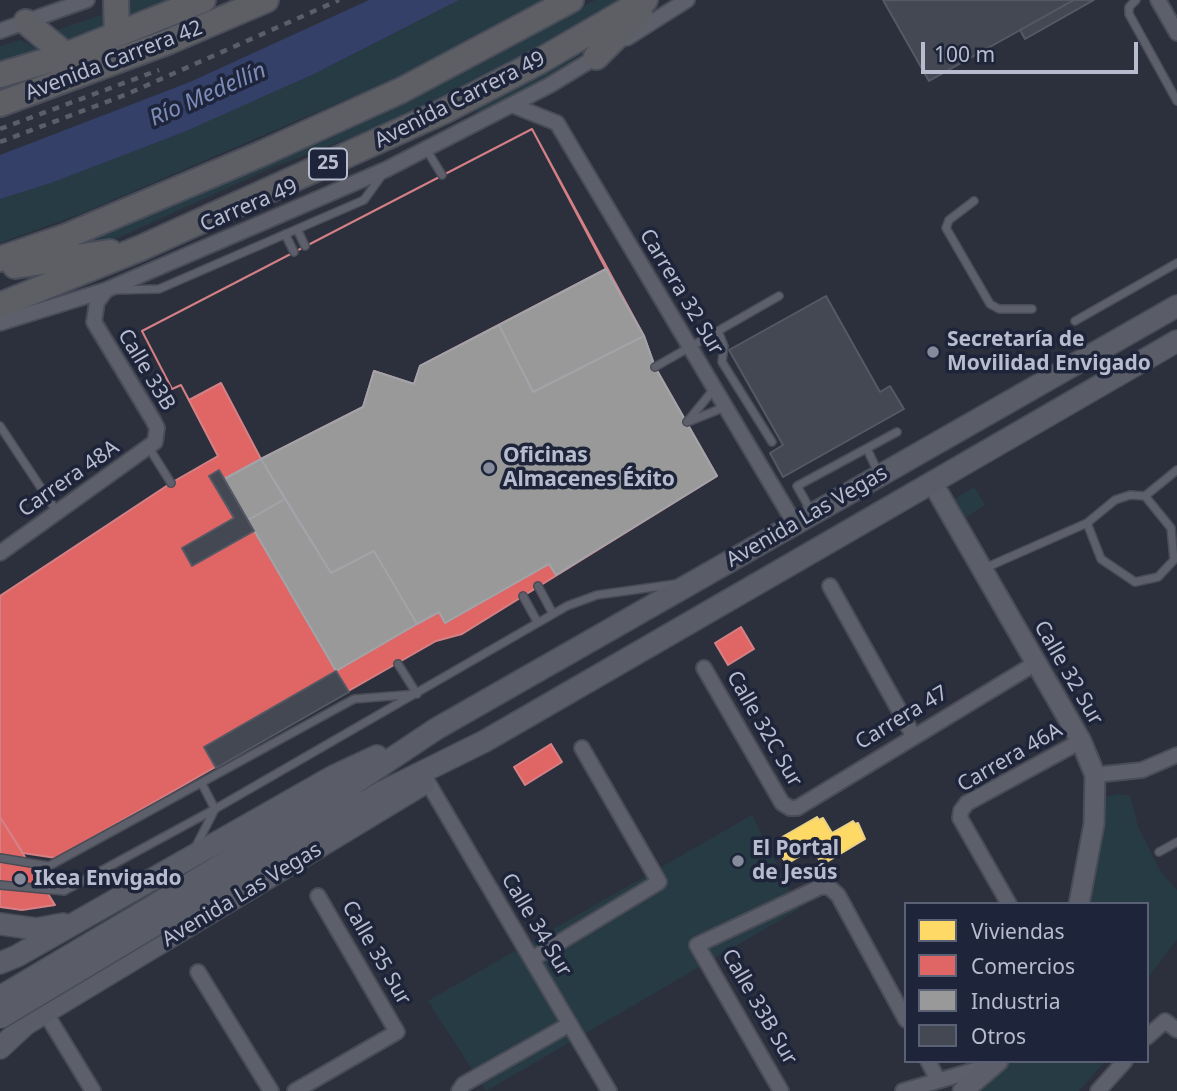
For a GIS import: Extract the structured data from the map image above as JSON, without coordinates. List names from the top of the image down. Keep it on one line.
{"streets":{"highway":["Avenida Carrera 42","Avenida Carrera 49","25"],"main road":["Avenida Las Vegas"],"street":["Carrera 49","Carrera 32 Sur","Calle 33B","Carrera 48A","Calle 32 Sur","Carrera 47","Calle 32C Sur","Carrera 46A","Calle 34 Sur","Calle 35 Sur","Calle 33B Sur"]},"crossings":[["Carrera 49","Carrera 32 Sur"],["Carrera 49","Calle 33B"],["Carrera 32 Sur","Avenida Las Vegas"],["Calle 33B","Carrera 48A"],["Avenida Las Vegas","Calle 32 Sur"],["Avenida Las Vegas","Calle 34 Sur"],["Calle 32 Sur","Carrera 47"],["Calle 32 Sur","Carrera 46A"],["Carrera 47","Calle 32C Sur"]],"water":["Río Medellín"],"places":["Secretaría de Movilidad Envigado","Oficinas Almacenes Éxito","El Portal de Jesús","Ikea Envigado"],"legend":["Viviendas","Comercios","Industria","Otros"],"scale_bar":"100 m"}
